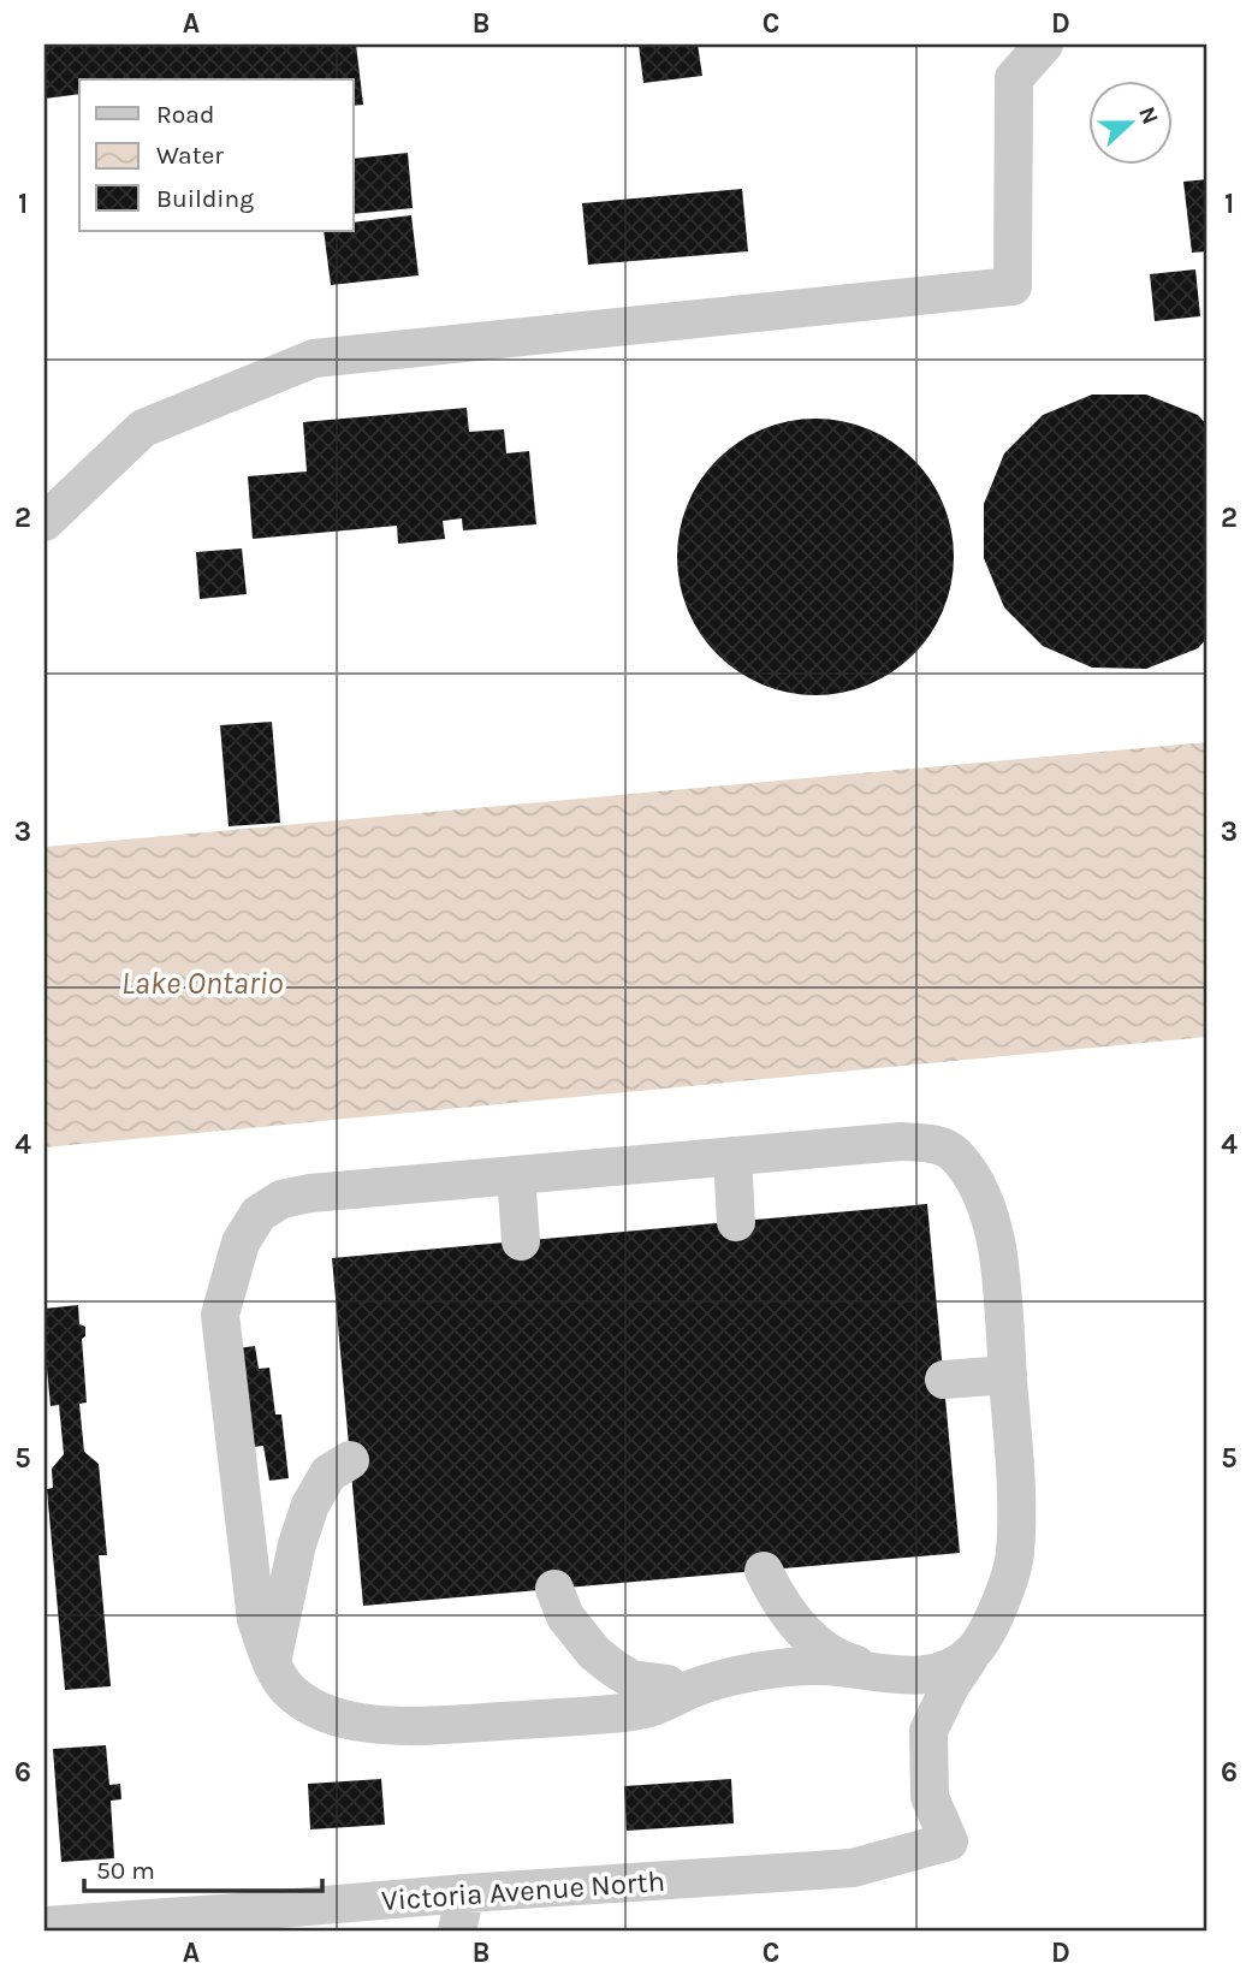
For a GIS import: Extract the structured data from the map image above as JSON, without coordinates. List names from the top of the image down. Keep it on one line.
{"streets":{"street":["Victoria Avenue North"]},"water":["Lake Ontario"],"legend":["Road","Water","Building"],"scale_bar":"50 m","north":"right","grid":{"columns":["A","B","C","D"],"rows":["1","2","3","4","5","6"]}}
